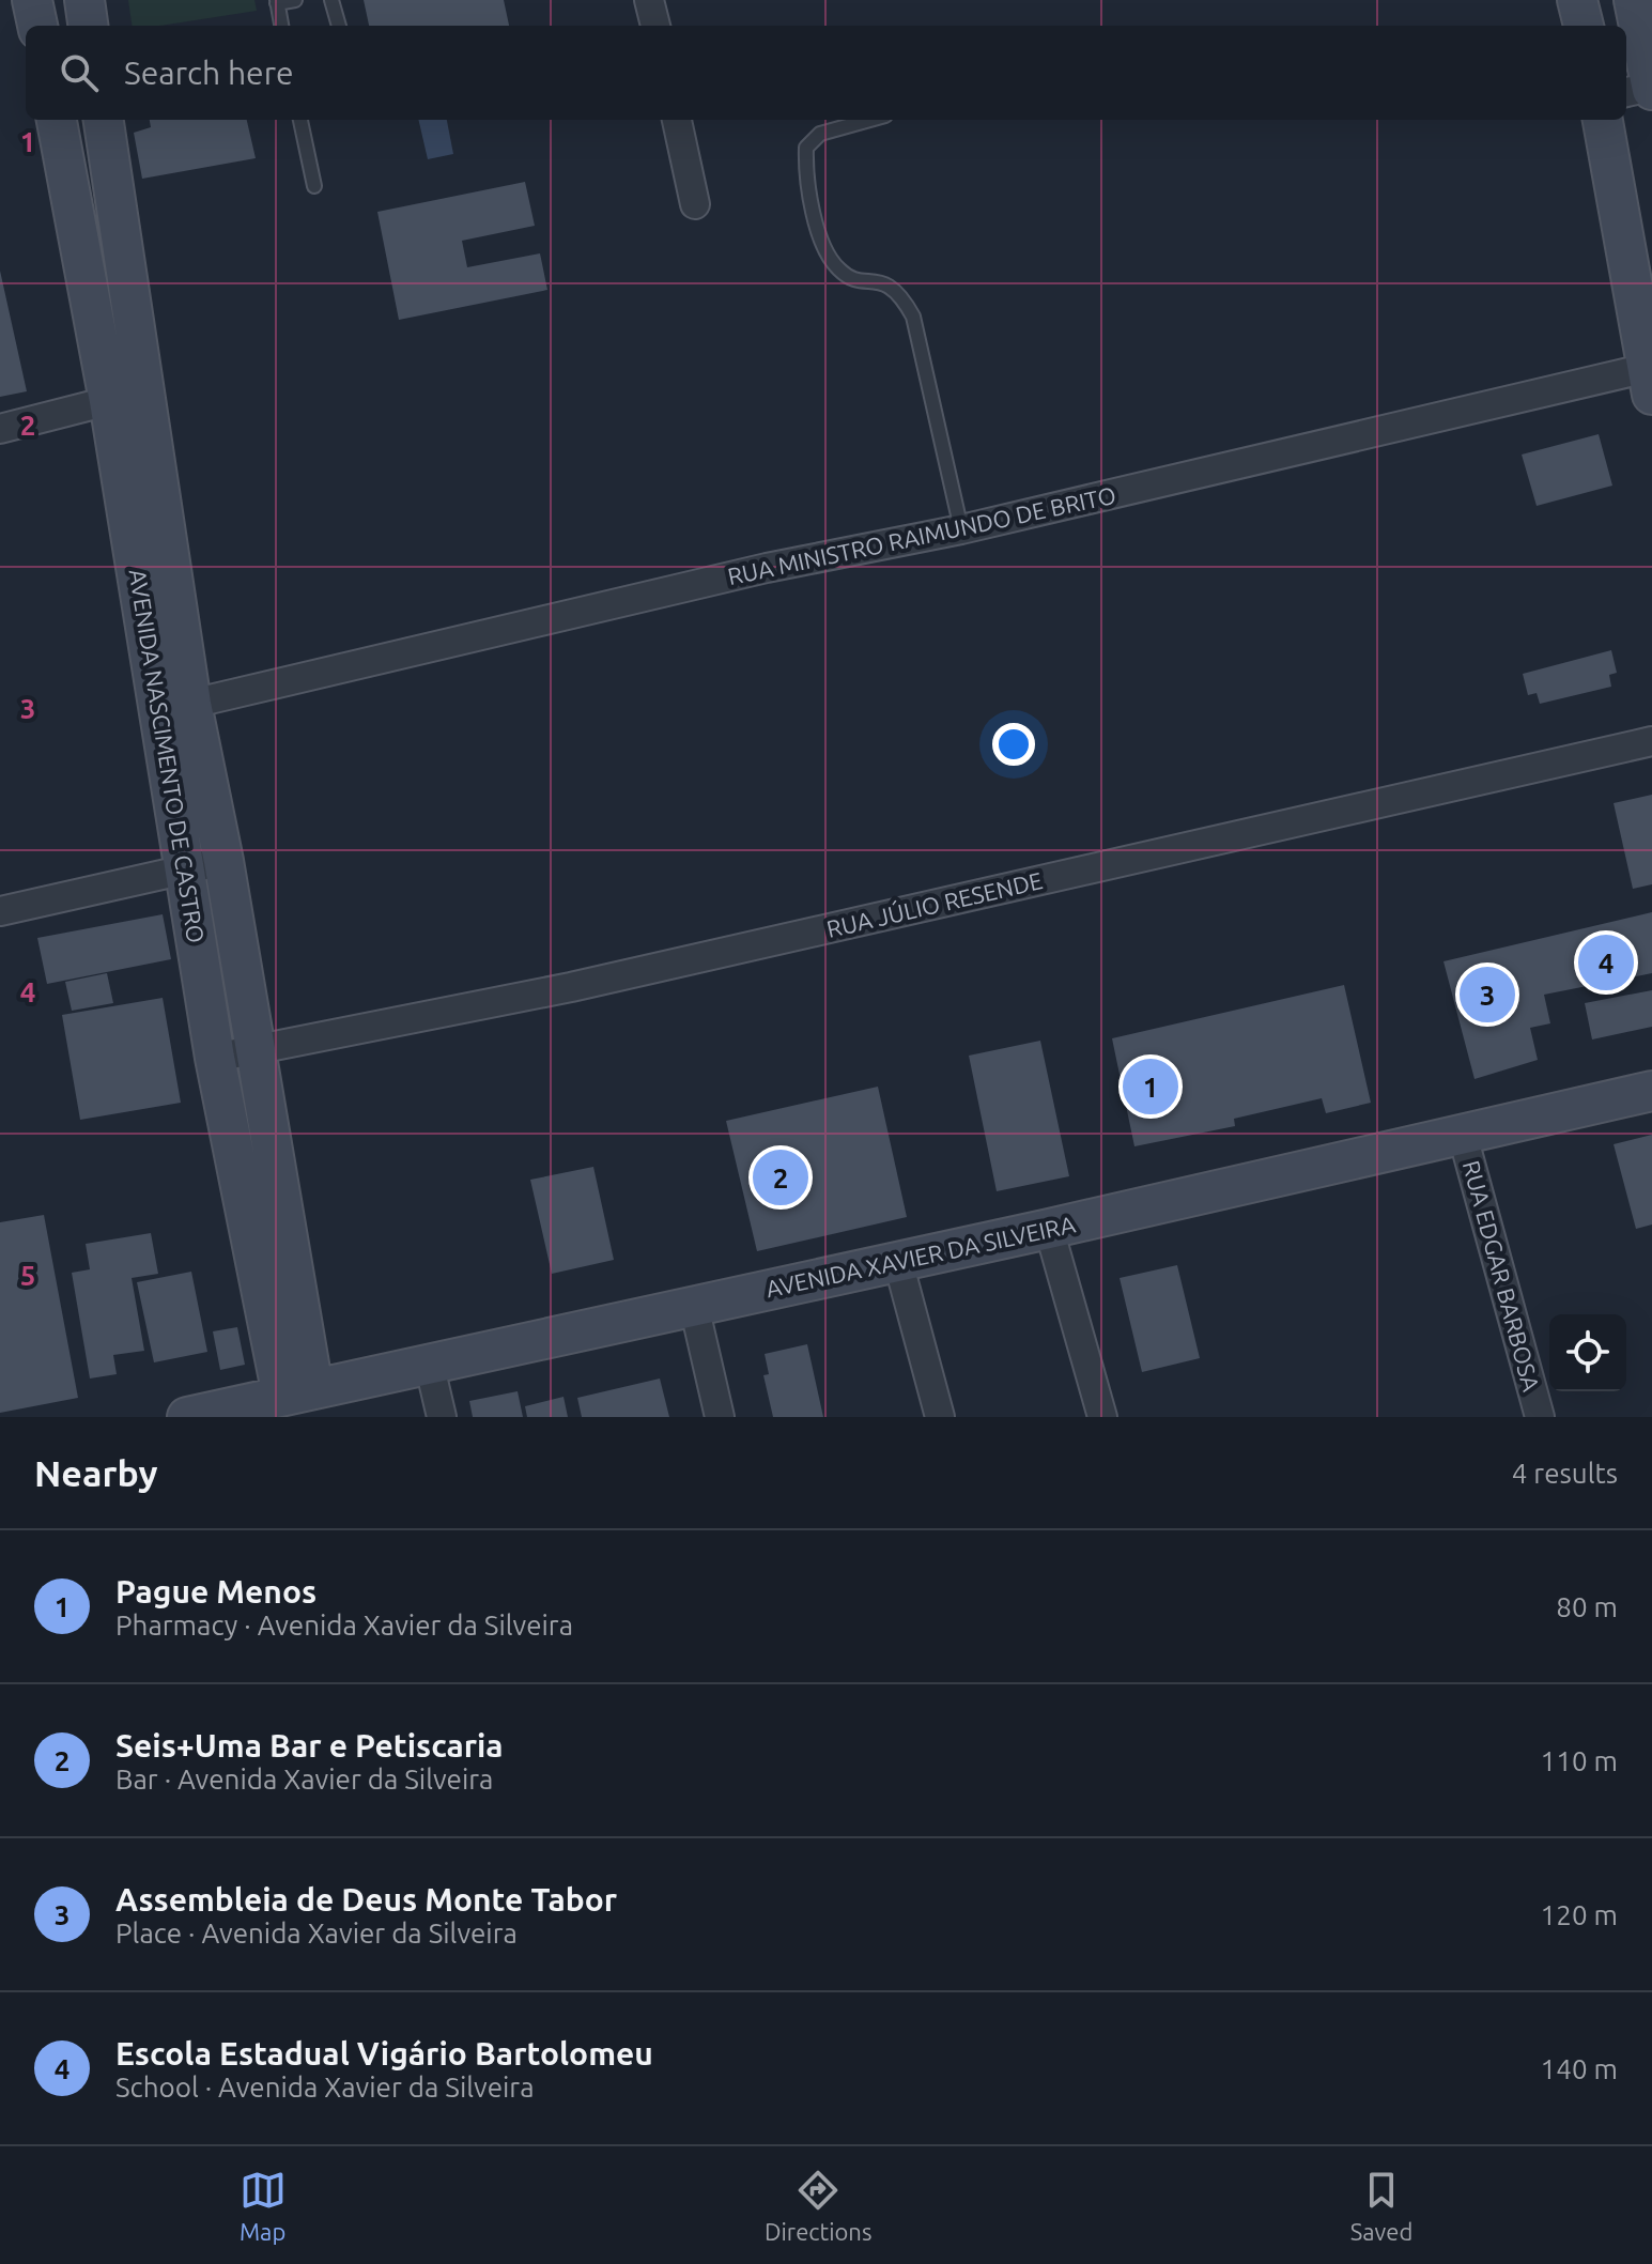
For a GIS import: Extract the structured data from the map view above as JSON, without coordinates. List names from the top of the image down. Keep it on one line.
{"streets":{"main road":["AVENIDA NASCIMENTO DE CASTRO","AVENIDA XAVIER DA SILVEIRA"],"street":["RUA MINISTRO RAIMUNDO DE BRITO","RUA JÚLIO RESENDE","RUA EDGAR BARBOSA"]},"crossings":[["RUA MINISTRO RAIMUNDO DE BRITO","AVENIDA NASCIMENTO DE CASTRO"],["AVENIDA NASCIMENTO DE CASTRO","RUA JÚLIO RESENDE"],["AVENIDA NASCIMENTO DE CASTRO","AVENIDA XAVIER DA SILVEIRA"],["AVENIDA XAVIER DA SILVEIRA","RUA EDGAR BARBOSA"]],"page":{"search":"Search here","pins":["4","3","1","2"],"heading":["Nearby","4 results"],"list":[{"mark":"1","name":"Pague Menos","note":"Pharmacy · Avenida Xavier da Silveira","value":"80 m"},{"mark":"2","name":"Seis+Uma Bar e Petiscaria","note":"Bar · Avenida Xavier da Silveira","value":"110 m"},{"mark":"3","name":"Assembleia de Deus Monte Tabor","note":"Place · Avenida Xavier da Silveira","value":"120 m"},{"mark":"4","name":"Escola Estadual Vigário Bartolomeu","note":"School · Avenida Xavier da Silveira","value":"140 m"}],"nav":["Map","Directions","Saved"]},"grid":{"rows":["1","2","3","4","5"]}}
